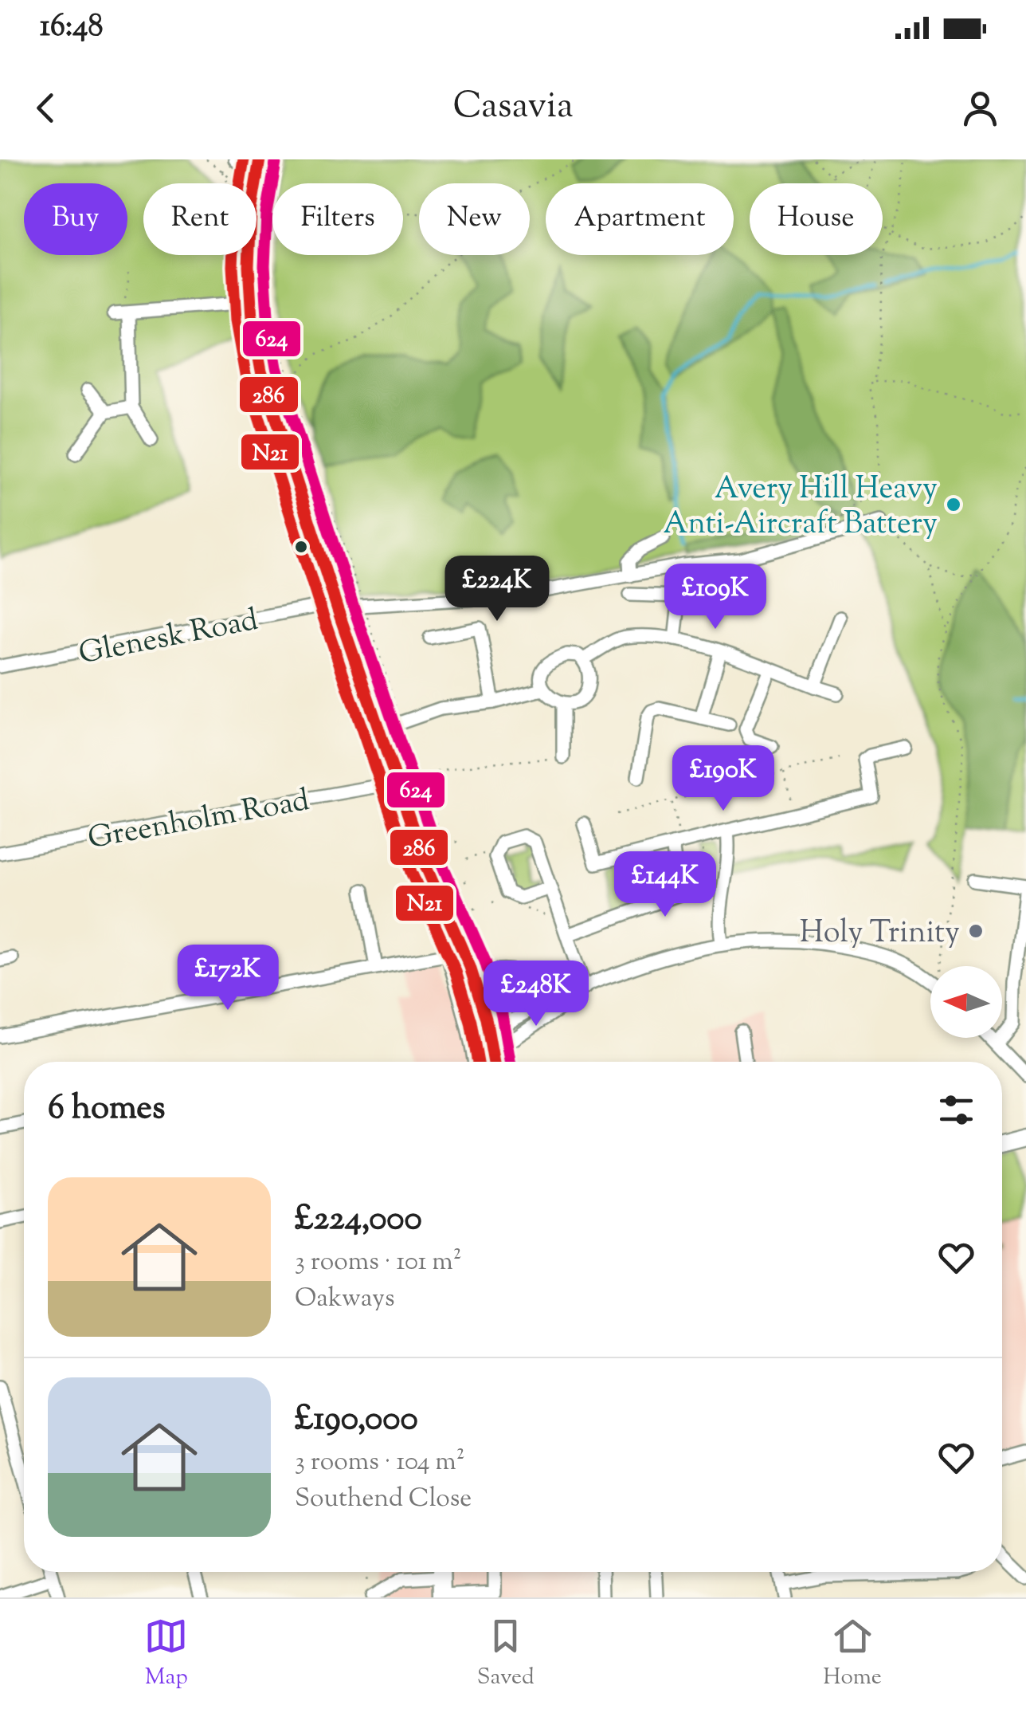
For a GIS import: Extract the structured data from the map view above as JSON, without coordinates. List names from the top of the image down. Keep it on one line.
{"streets":{"street":["Glenesk Road","Greenholm Road"]},"places":["Avery Hill Heavy Anti-Aircraft Battery","Holy Trinity"],"lines":["transit line 286","transit line N21","transit line 624"],"north":"left","page":{"status":"16:48","header":"Casavia","chip":["Buy","Rent","Filters","New","Apartment","House"],"price":["£224K","£109K","£190K","£144K","£172K","£248K"],"heading":"6 homes","list":[{"name":"£224,000","note":"3 rooms · 101 m² · Oakways"},{"name":"£190,000","note":"3 rooms · 104 m² · Southend Close"}],"tabs":["Map","Saved","Home"]}}
